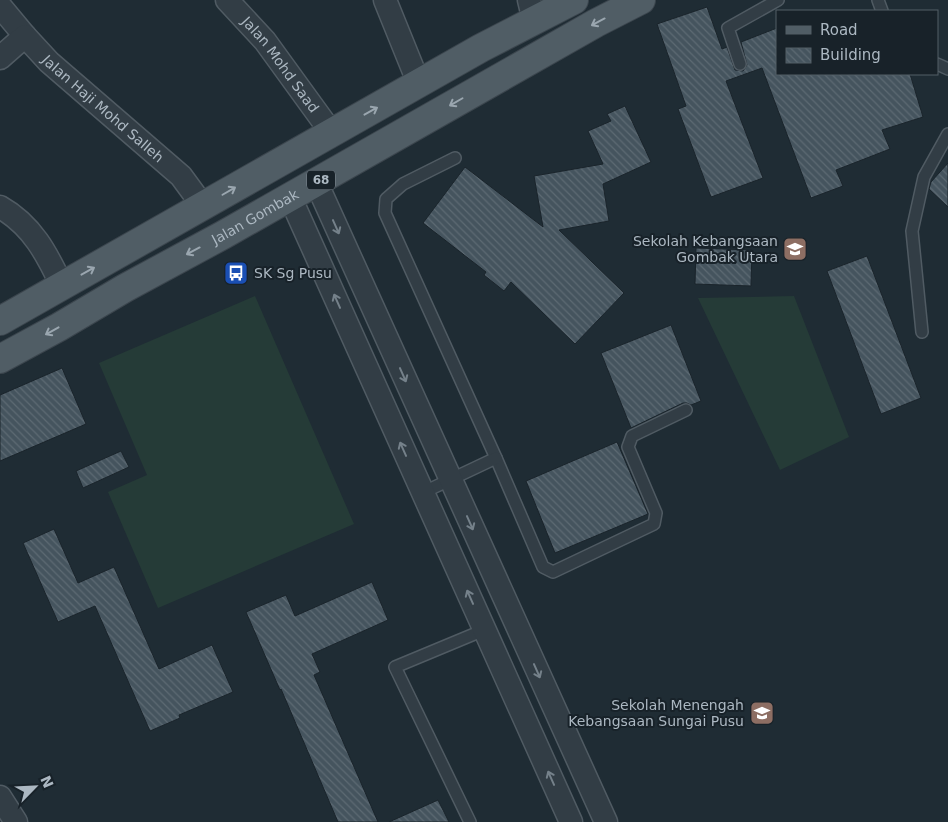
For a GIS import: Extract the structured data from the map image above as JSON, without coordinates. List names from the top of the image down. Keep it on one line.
{"streets":{"main road":["68","Jalan Gombak"],"street":["Jalan Mohd Saad","Jalan Haji Mohd Salleh"]},"places":{"school or university":["Sekolah Kebangsaan Gombak Utara","Sekolah Menengah Kebangsaan Sungai Pusu"],"bus stop":["SK Sg Pusu"]},"legend":["Road","Building"],"north":"top right"}
